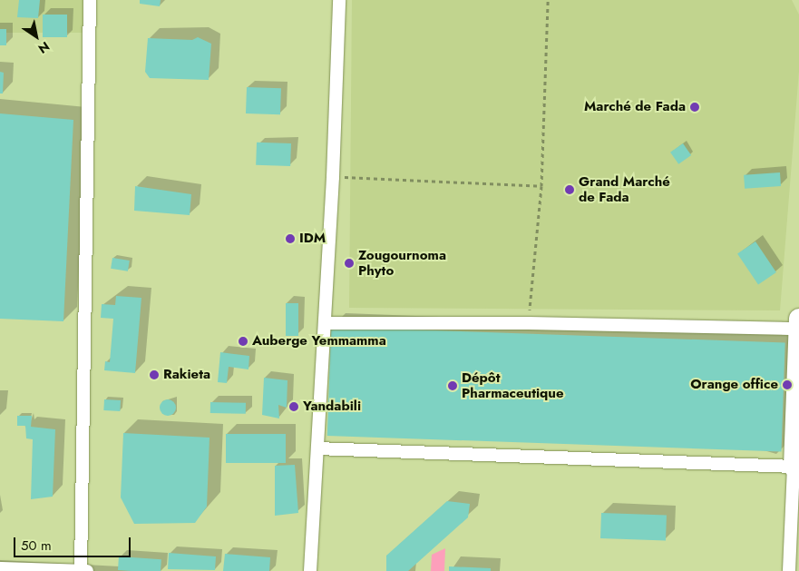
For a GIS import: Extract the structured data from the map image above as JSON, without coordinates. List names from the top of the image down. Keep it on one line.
{"places":["Marché de Fada","Grand Marché de Fada","IDM","Zougournoma Phyto","Auberge Yemmamma","Rakieta","Orange office","Dépôt Pharmaceutique","Yandabili"],"scale_bar":"50 m","north":"bottom right"}
